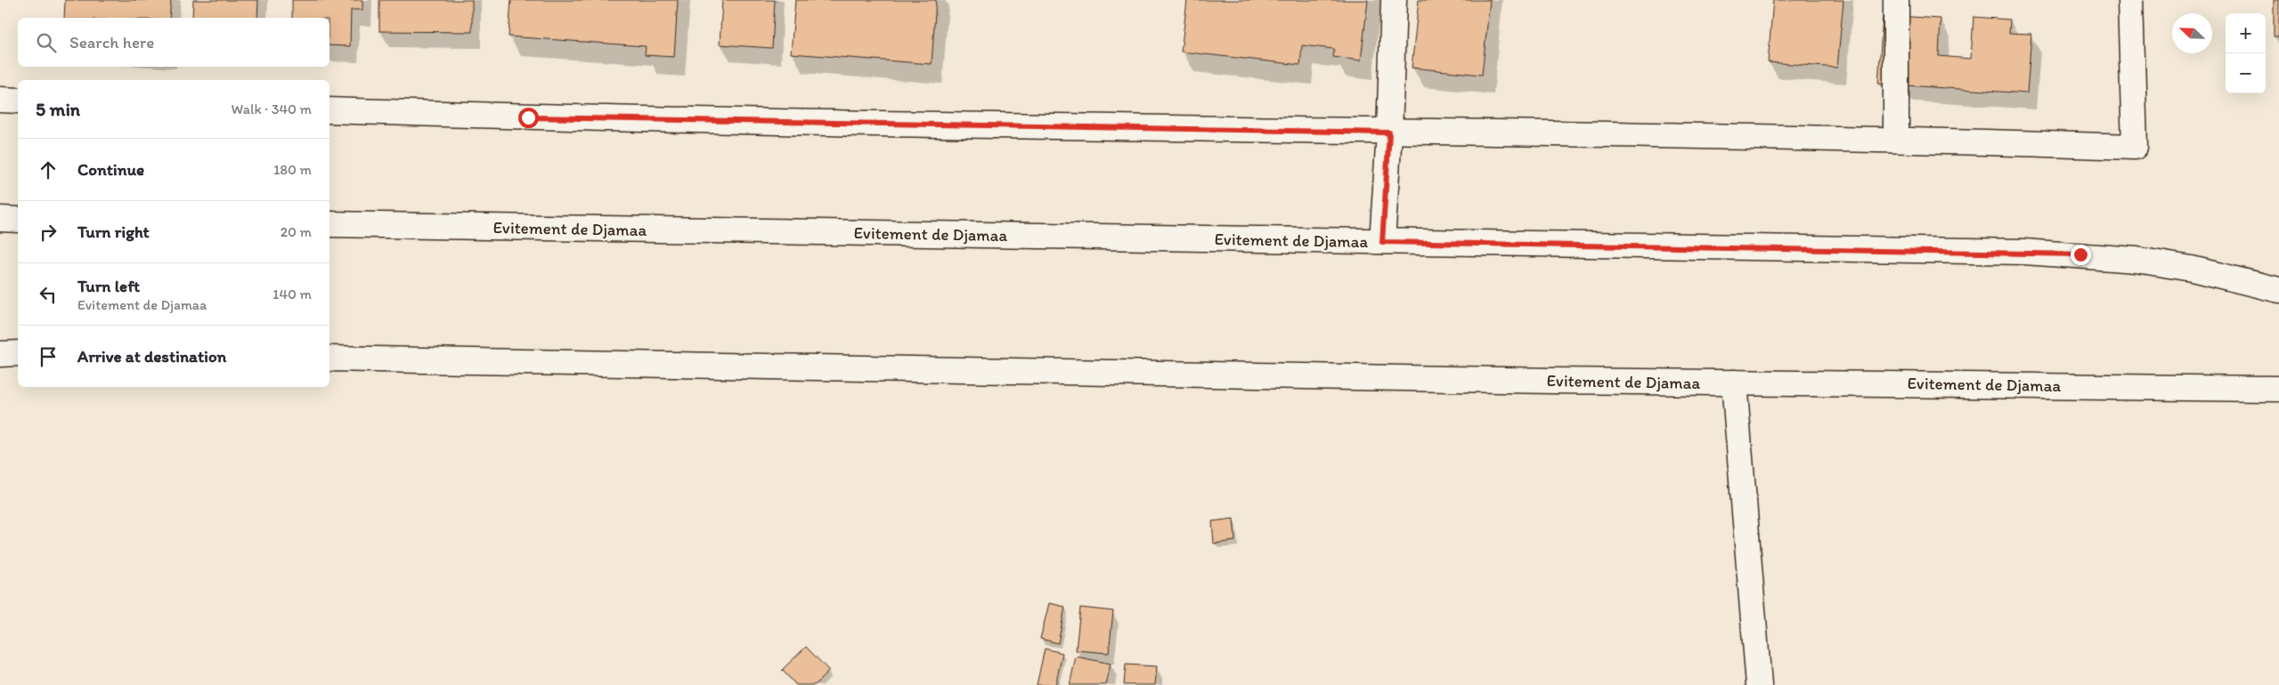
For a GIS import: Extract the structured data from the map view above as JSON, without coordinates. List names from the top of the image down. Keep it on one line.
{"streets":{"main road":["Evitement de Djamaa"]},"north":"top left","page":{"map_buttons":["+","−"],"search":"Search here","heading":["5 min","Walk · 340 m"],"list":[["Continue","180 m"],["Turn right","20 m"],["Turn left","Evitement de Djamaa","140 m"],"Arrive at destination"]}}
